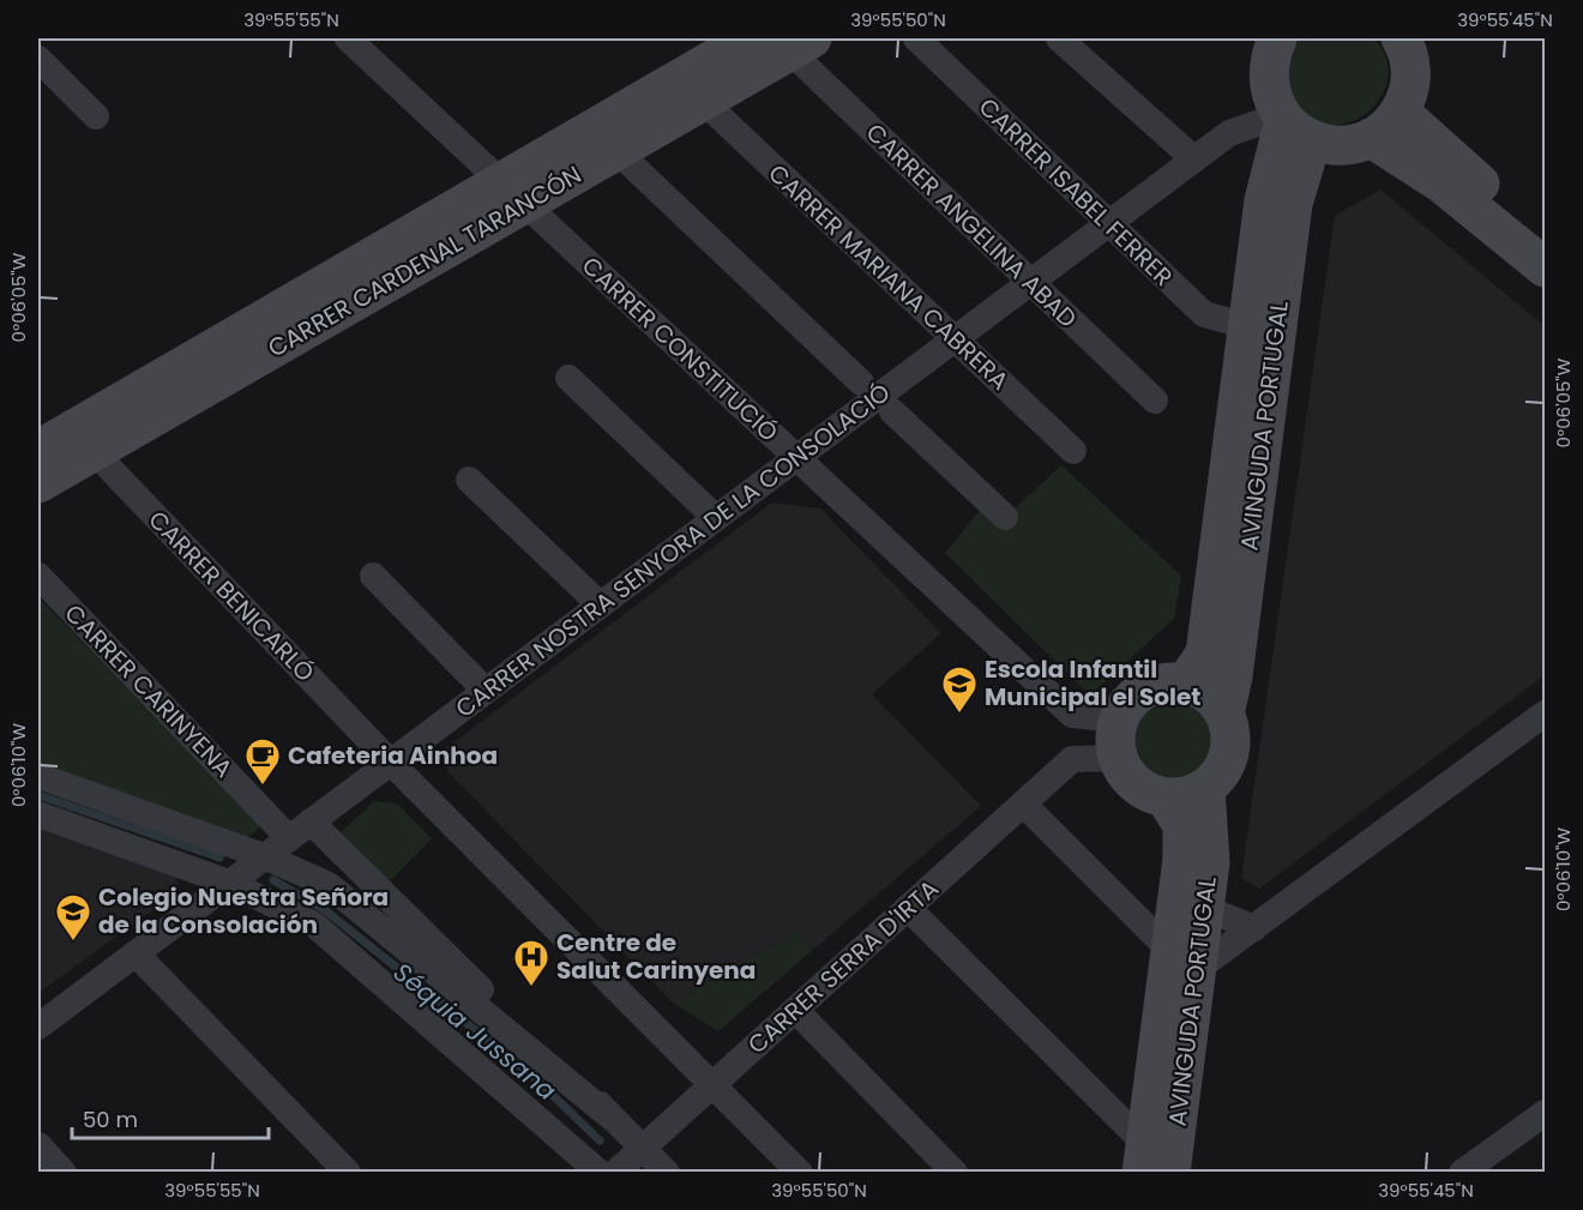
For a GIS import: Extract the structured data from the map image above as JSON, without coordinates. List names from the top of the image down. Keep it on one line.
{"streets":{"main road":["CARRER CARDENAL TARANCÓN","AVINGUDA PORTUGAL"],"street":["CARRER ISABEL FERRER","CARRER ANGELINA ABAD","CARRER MARIANA CABRERA","CARRER CONSTITUCIÓ","CARRER NOSTRA SENYORA DE LA CONSOLACIÓ","CARRER BENICARLÓ","CARRER CARINYENA","CARRER SERRA D'IRTA"]},"crossings":[["CARRER ISABEL FERRER","AVINGUDA PORTUGAL"],["CARRER ISABEL FERRER","CARRER NOSTRA SENYORA DE LA CONSOLACIÓ"],["CARRER ANGELINA ABAD","CARRER CARDENAL TARANCÓN"],["CARRER ANGELINA ABAD","CARRER NOSTRA SENYORA DE LA CONSOLACIÓ"],["CARRER CARDENAL TARANCÓN","CARRER MARIANA CABRERA"],["CARRER CARDENAL TARANCÓN","CARRER CONSTITUCIÓ"],["CARRER CARDENAL TARANCÓN","CARRER BENICARLÓ"],["CARRER MARIANA CABRERA","CARRER NOSTRA SENYORA DE LA CONSOLACIÓ"],["CARRER CONSTITUCIÓ","CARRER NOSTRA SENYORA DE LA CONSOLACIÓ"],["AVINGUDA PORTUGAL","CARRER NOSTRA SENYORA DE LA CONSOLACIÓ"],["CARRER NOSTRA SENYORA DE LA CONSOLACIÓ","CARRER BENICARLÓ"],["CARRER NOSTRA SENYORA DE LA CONSOLACIÓ","CARRER CARINYENA"],["CARRER BENICARLÓ","CARRER SERRA D'IRTA"],["CARRER CARINYENA","CARRER SERRA D'IRTA"]],"water":["Séquia Jussana"],"places":{"school or university":["Escola Infantil Municipal el Solet","Colegio Nuestra Señora de la Consolación"],"cafe":["Cafeteria Ainhoa"],"hospital":["Centre de Salut Carinyena"]},"scale_bar":"50 m","coordinates":["39°55'55\"N","39°55'50\"N","39°55'45\"N","0°06'05\"W","0°06'10\"W"]}
